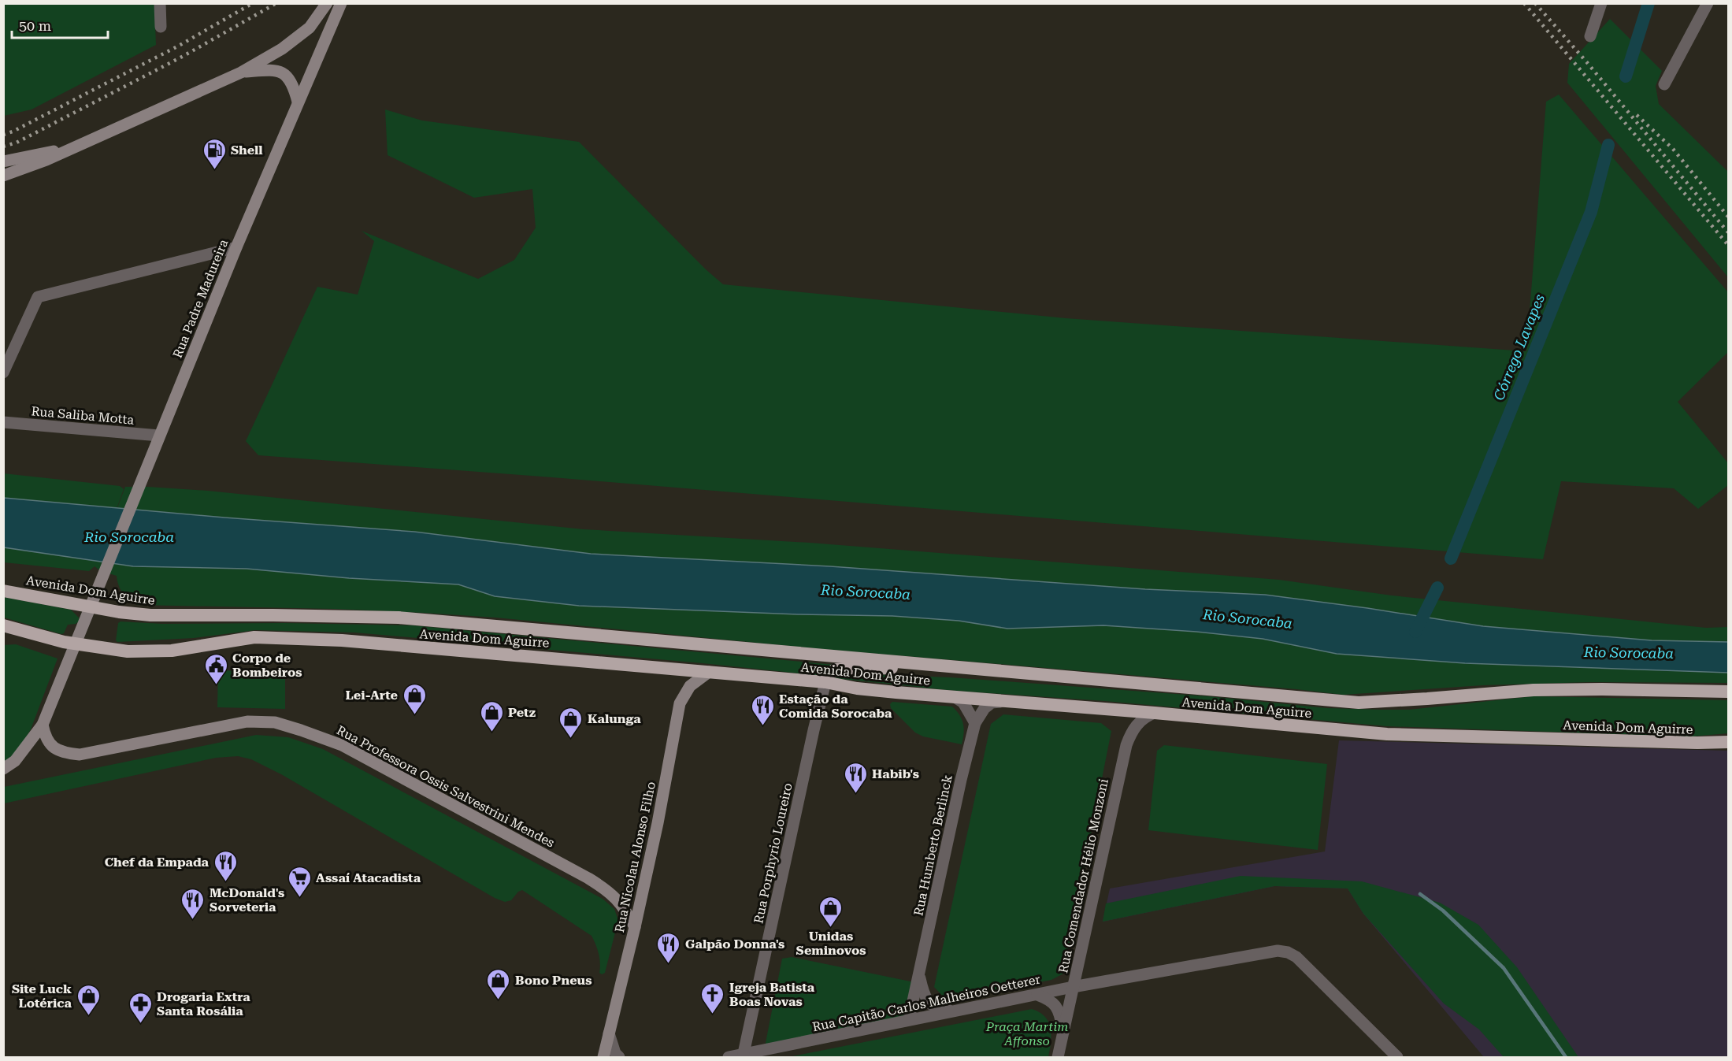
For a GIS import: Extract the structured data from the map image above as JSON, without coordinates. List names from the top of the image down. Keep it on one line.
{"streets":{"highway":["Avenida Dom Aguirre"],"main road":["Rua Padre Madureira","Rua Professora Ossis Salvestrini Mendes","Rua Nicolau Alonso Filho"],"street":["Rua Saliba Motta","Rua Humberto Berlinck","Rua Porphyrio Loureiro","Rua Comendador Hélio Monzoni","Rua Capitão Carlos Malheiros Oetterer"]},"crossings":[["Rua Padre Madureira","Rua Saliba Motta"],["Rua Padre Madureira","Avenida Dom Aguirre"],["Rua Padre Madureira","Rua Professora Ossis Salvestrini Mendes"],["Avenida Dom Aguirre","Rua Humberto Berlinck"],["Avenida Dom Aguirre","Rua Porphyrio Loureiro"],["Avenida Dom Aguirre","Rua Nicolau Alonso Filho"],["Avenida Dom Aguirre","Rua Comendador Hélio Monzoni"],["Rua Professora Ossis Salvestrini Mendes","Rua Nicolau Alonso Filho"],["Rua Humberto Berlinck","Rua Capitão Carlos Malheiros Oetterer"],["Rua Porphyrio Loureiro","Rua Capitão Carlos Malheiros Oetterer"],["Rua Comendador Hélio Monzoni","Rua Capitão Carlos Malheiros Oetterer"]],"water":["Córrego Lavapes","Rio Sorocaba"],"parks":["Praça Martim Affonso"],"places":{"fuel station":["Shell"],"public building":["Corpo de Bombeiros"],"shop":["Lei-Arte","Petz","Kalunga","Unidas Seminovos","Bono Pneus","Site Luck Lotérica"],"restaurant":["Estação da Comida Sorocaba","Habib's","Chef da Empada","McDonald's Sorveteria","Galpão Donna's"],"supermarket":["Assaí Atacadista"],"church":["Igreja Batista Boas Novas"],"pharmacy":["Drogaria Extra Santa Rosália"]},"scale_bar":"50 m"}
